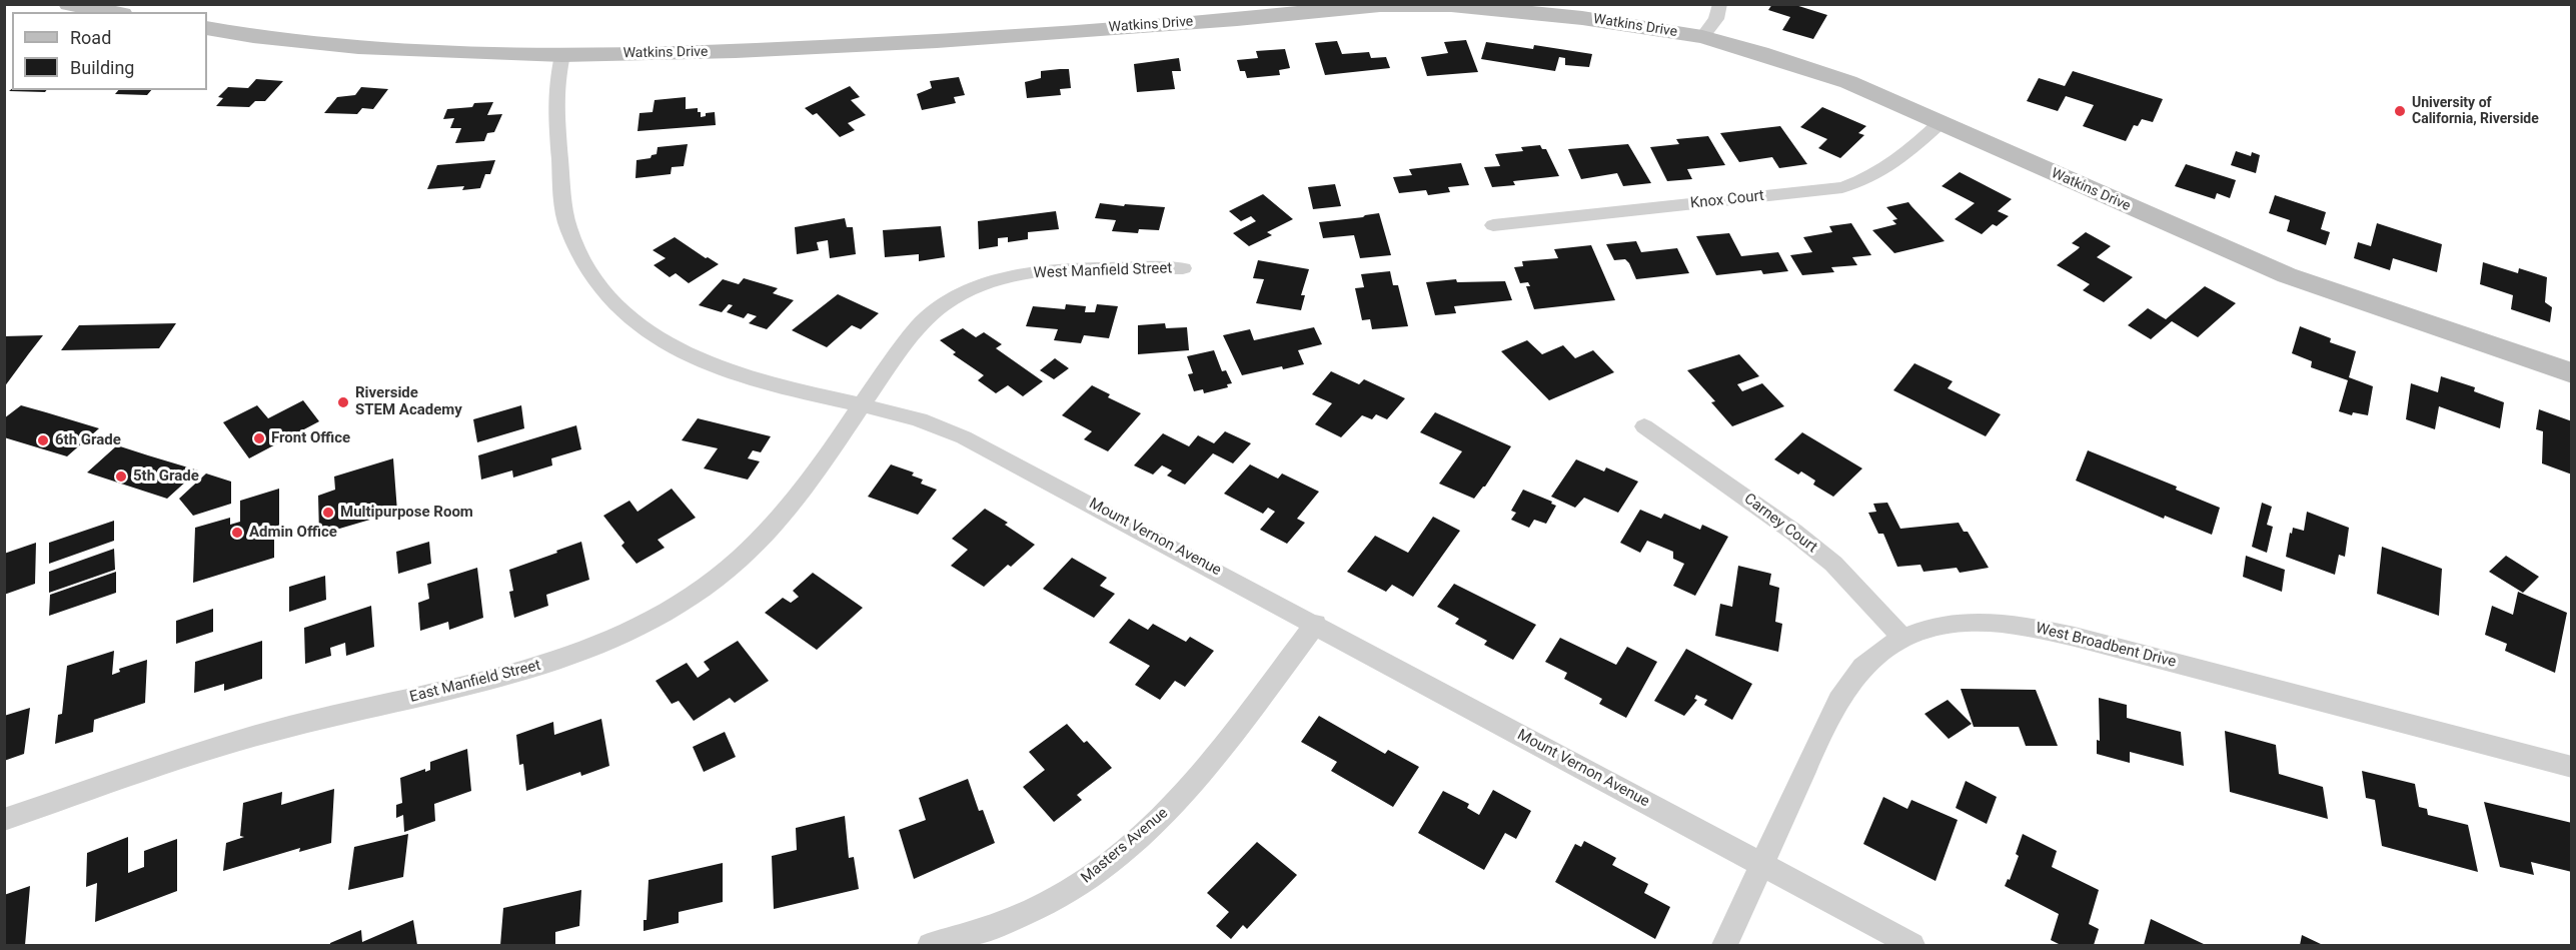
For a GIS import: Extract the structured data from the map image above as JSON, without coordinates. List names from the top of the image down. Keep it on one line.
{"streets":{"main road":["Watkins Drive"],"street":["Knox Court","West Manfield Street","Carney Court","Mount Vernon Avenue","West Broadbent Drive","East Manfield Street","Masters Avenue"]},"crossings":[["Watkins Drive","Knox Court"],["Watkins Drive","Mount Vernon Avenue"],["West Manfield Street","Mount Vernon Avenue"],["West Manfield Street","East Manfield Street"],["Carney Court","West Broadbent Drive"],["Mount Vernon Avenue","West Broadbent Drive"],["Mount Vernon Avenue","East Manfield Street"],["Mount Vernon Avenue","Masters Avenue"]],"places":["University of California, Riverside","Riverside STEM Academy","Front Office","6th Grade","5th Grade","Multipurpose Room","Admin Office"],"legend":["Road","Building"]}
